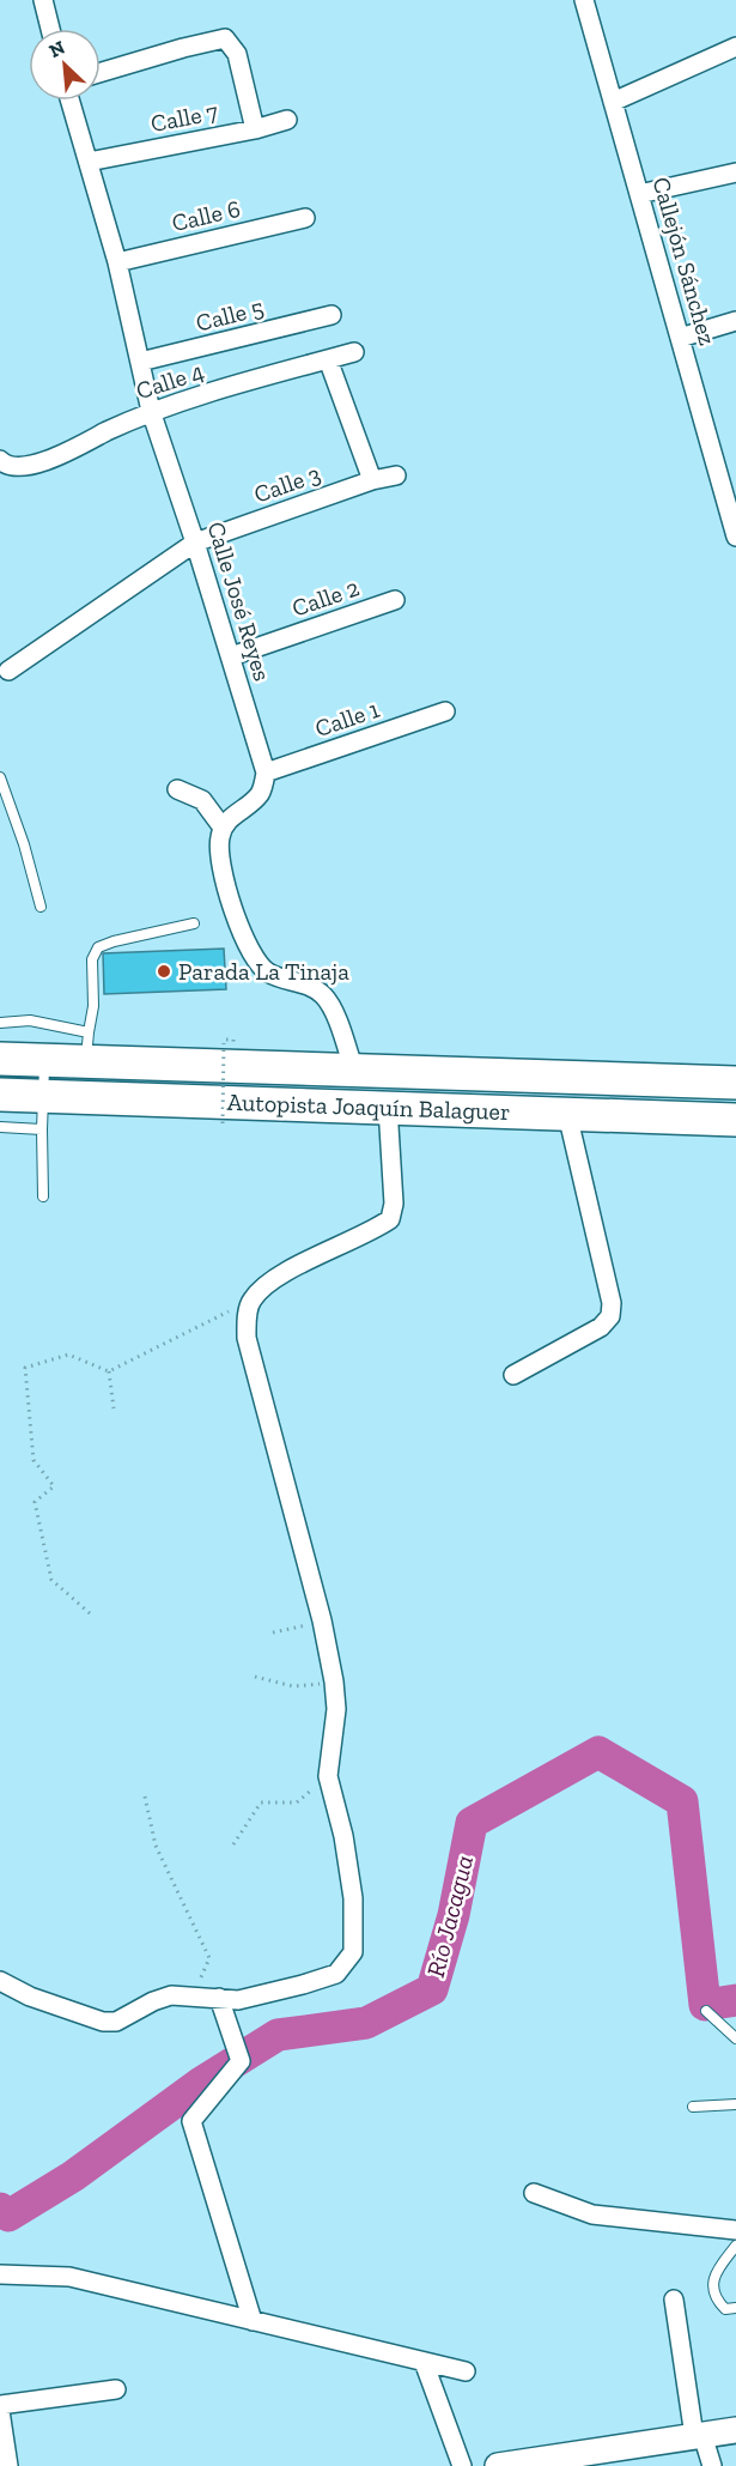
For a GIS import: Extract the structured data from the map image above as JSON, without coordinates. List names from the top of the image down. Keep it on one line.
{"streets":{"highway":["Autopista Joaquín Balaguer"],"street":["Calle 7","Calle 6","Callejón Sánchez","Calle 5","Calle 4","Calle 3","Calle 2","Calle José Reyes","Calle 1"]},"crossings":[["Calle 7","Calle José Reyes"],["Calle 6","Calle José Reyes"],["Calle 5","Calle José Reyes"],["Calle 4","Calle José Reyes"],["Calle 3","Calle José Reyes"],["Calle 2","Calle José Reyes"],["Calle José Reyes","Calle 1"]],"water":["Río Jacagua"],"places":["Parada La Tinaja"],"north":"top left"}
